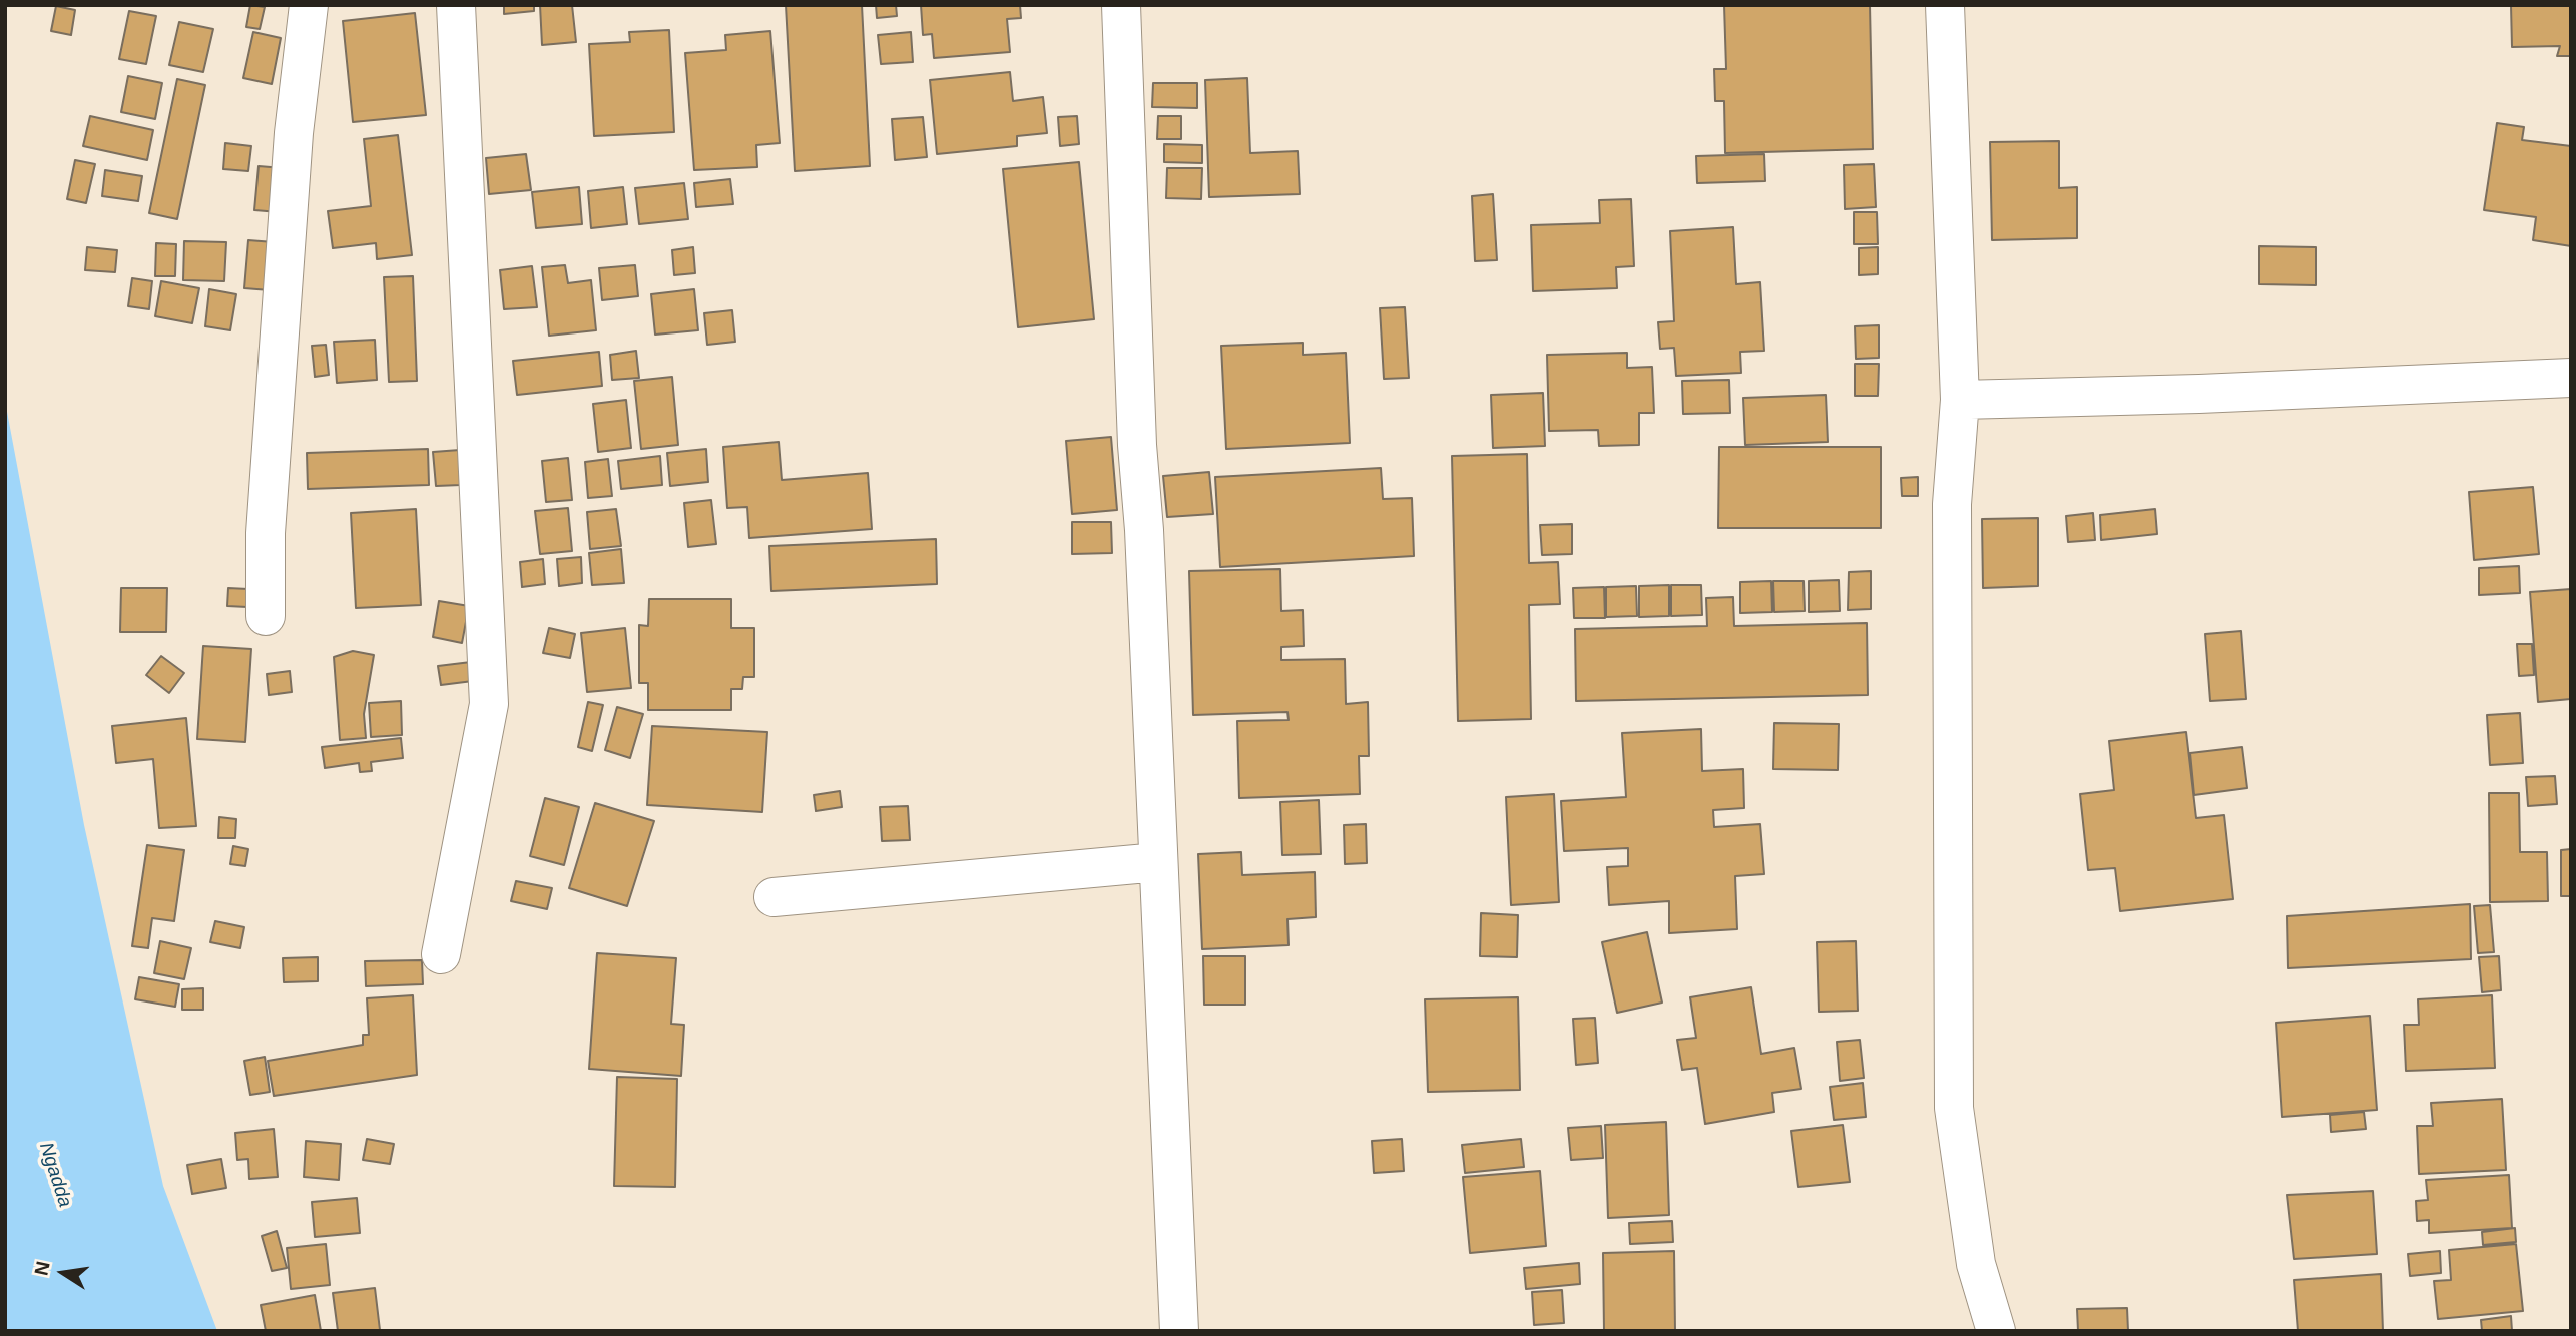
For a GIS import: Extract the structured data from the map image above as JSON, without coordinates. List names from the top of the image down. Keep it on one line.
{"water":["Ngadda"],"north":"left"}
